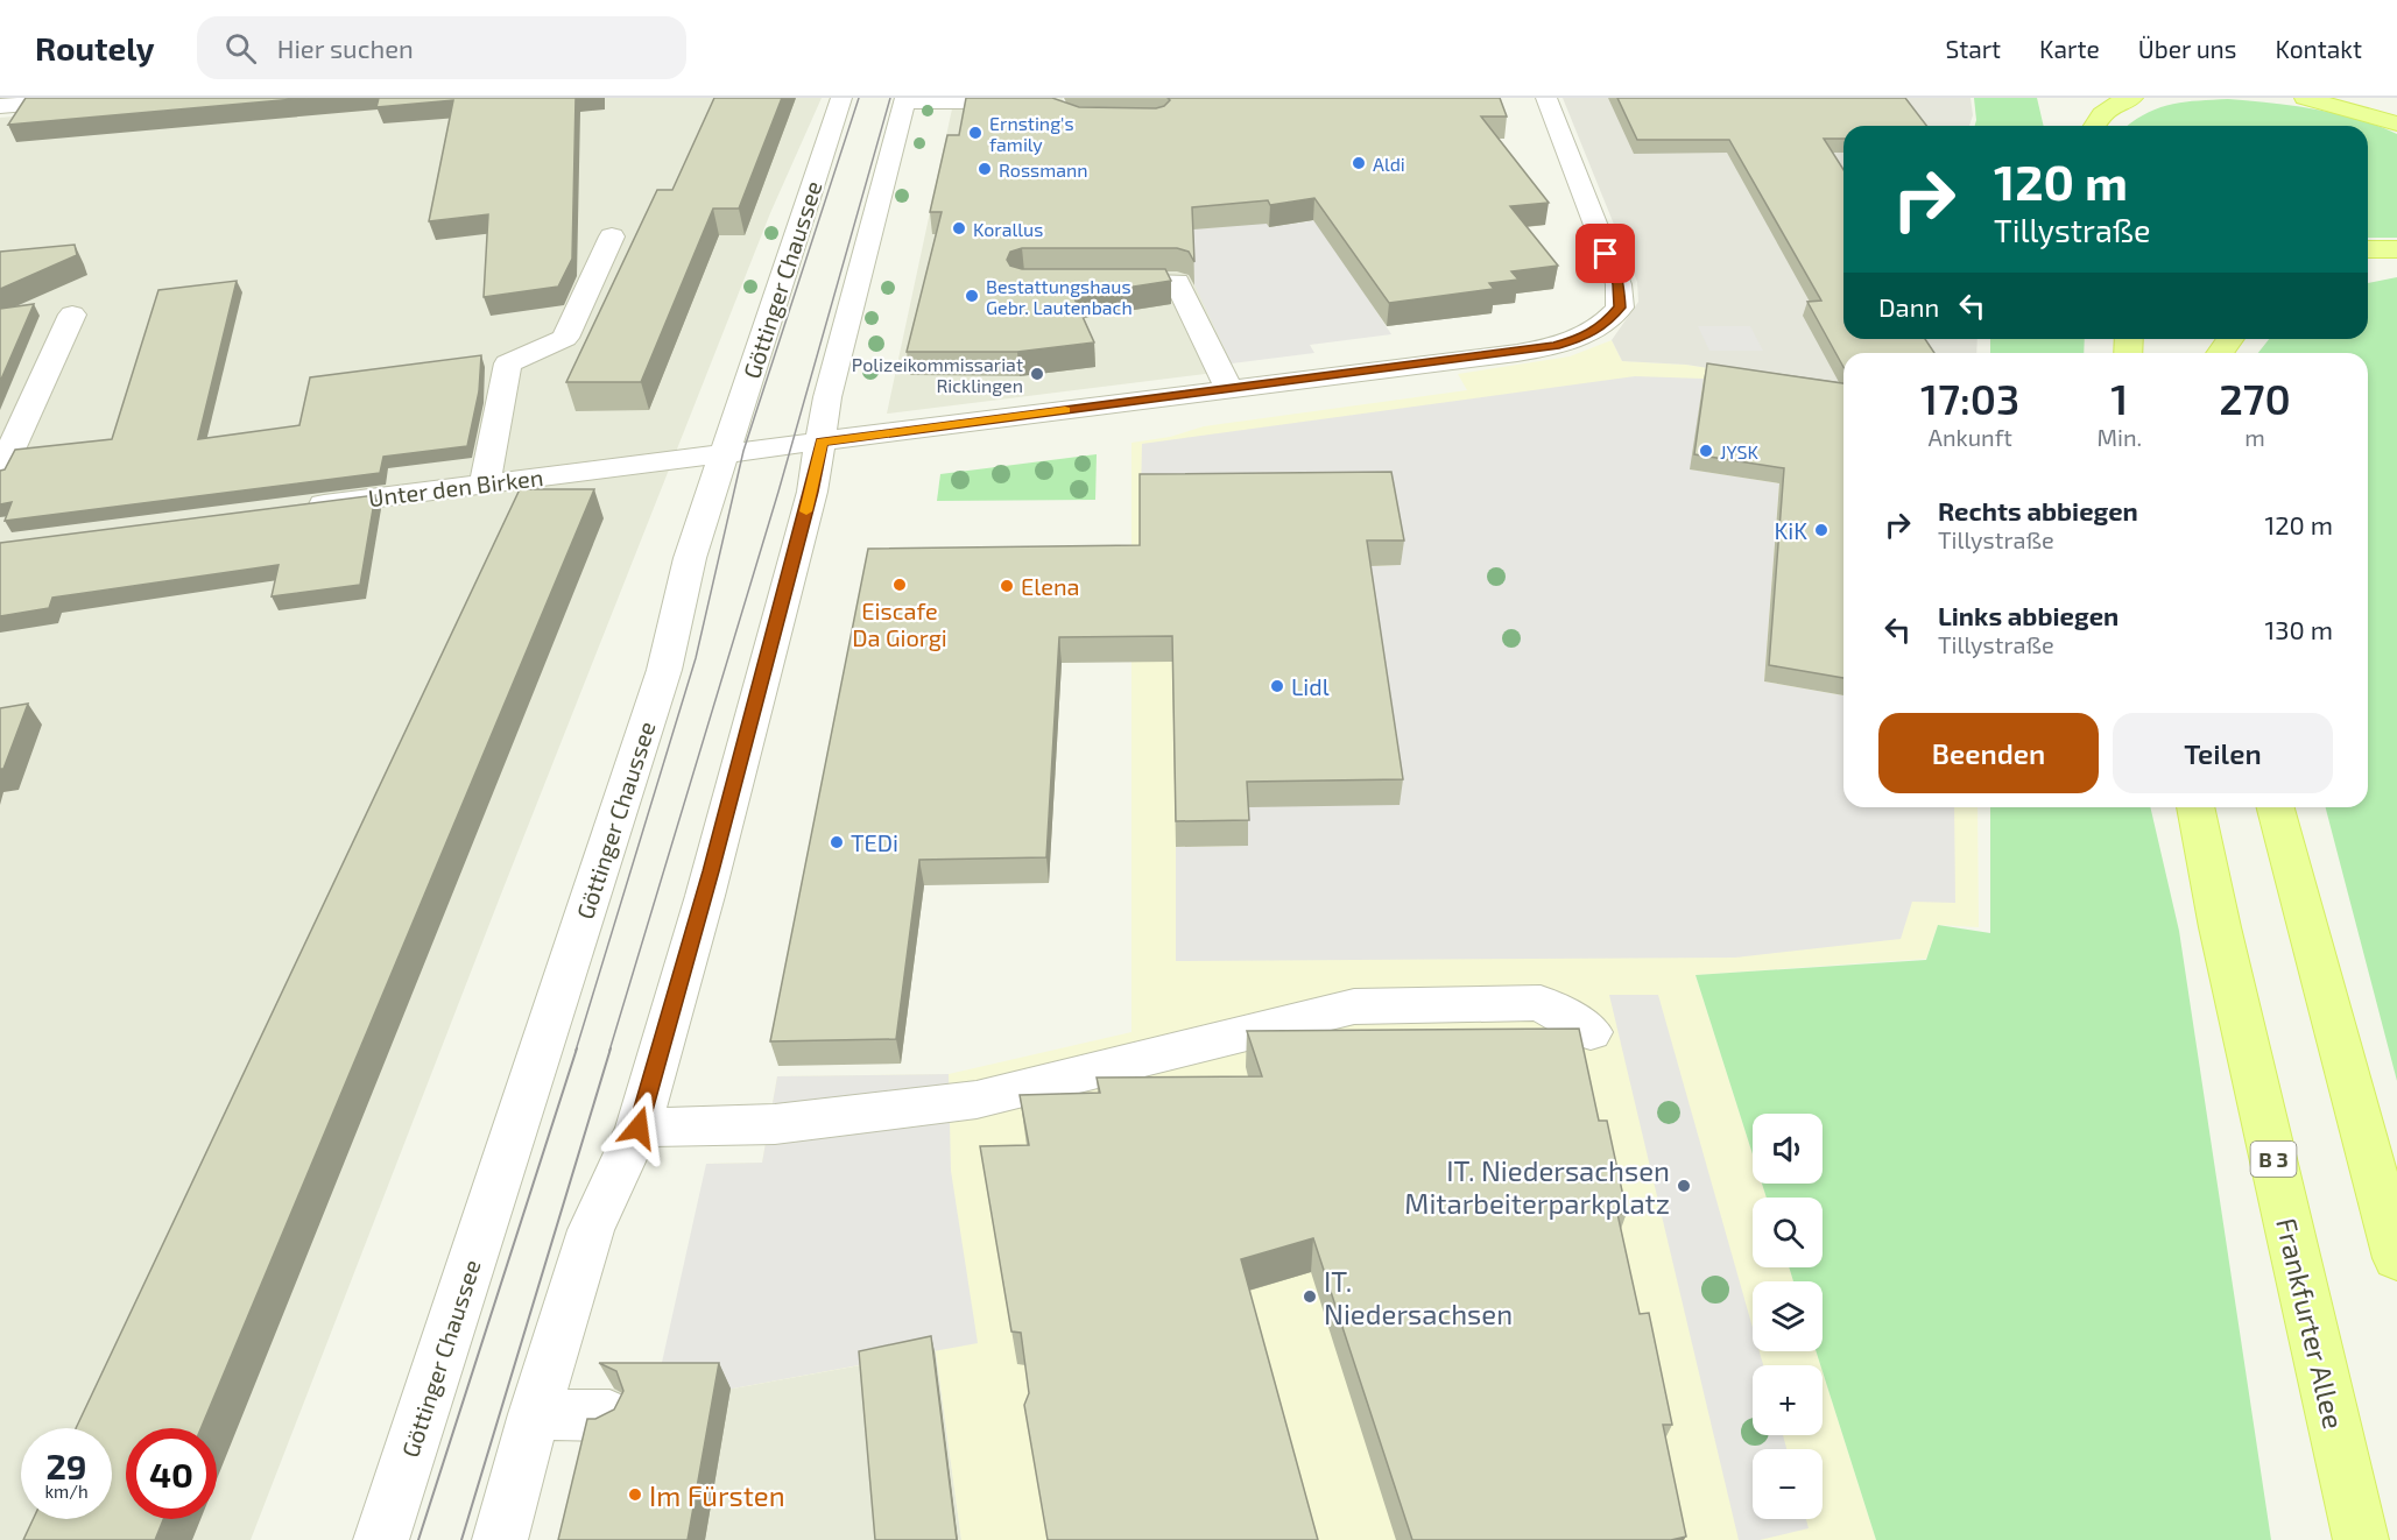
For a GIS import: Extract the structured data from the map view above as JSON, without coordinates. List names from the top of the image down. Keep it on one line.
{"streets":{"main road":["B 3","Frankfurter Allee"],"street":["Göttinger Chaussee","Unter den Birken"]},"crossings":[["Göttinger Chaussee","Unter den Birken"]],"places":["Ernsting's family","Aldi","Rossmann","Korallus","Bestattungshaus Gebr. Lautenbach","Polizeikommissariat Ricklingen","JYSK","KiK","Eiscafe Da Giorgi","Elena","Lidl","TEDi","IT. Niedersachsen Mitarbeiterparkplatz","IT. Niedersachsen","Im Fürsten"],"page":{"header":"Routely","search":"Hier suchen","nav":["Start","Karte","Über uns","Kontakt"],"turn":["120 m","Tillystraße"],"then":"Dann","eta":["17:03","Ankunft","1","Min.","270","m"],"list":[{"name":"Rechts abbiegen","note":"Tillystraße","value":"120 m"},{"name":"Links abbiegen","note":"Tillystraße","value":"130 m"}],"buttons":["Beenden","Teilen"],"map_buttons":["+","−"],"speed":"29 km/h","limit":"40"}}
